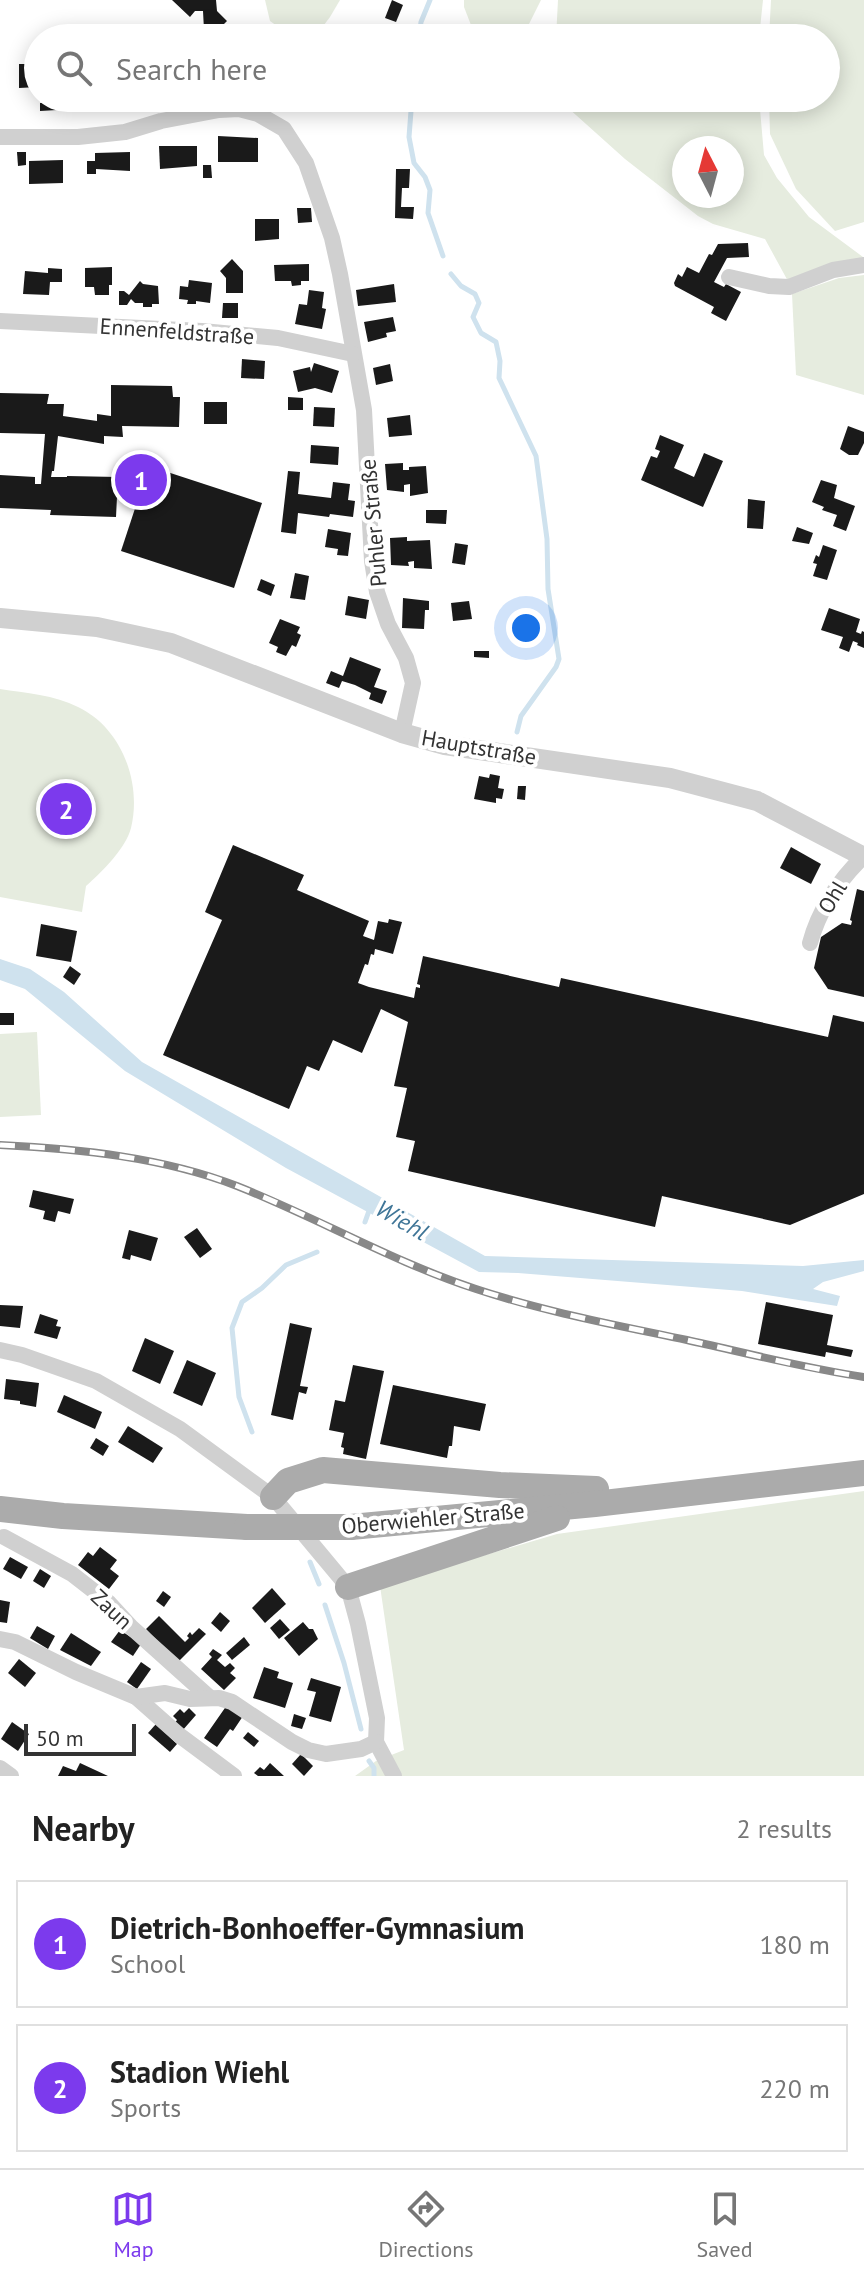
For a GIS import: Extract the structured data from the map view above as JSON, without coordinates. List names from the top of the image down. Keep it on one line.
{"streets":{"main road":["Oberwiehler Straße"],"street":["Ennenfeldstraße","Puhler Straße","Hauptstraße","Ohl","Zaun"]},"crossings":[["Ennenfeldstraße","Puhler Straße"],["Puhler Straße","Hauptstraße"],["Hauptstraße","Ohl"]],"water":["Wiehl"],"scale_bar":"50 m","north":"top","page":{"search":"Search here","pins":["1","2"],"scale":"50 m","heading":["Nearby","2 results"],"list":[{"mark":"1","name":"Dietrich-Bonhoeffer-Gymnasium","note":"School","value":"180 m"},{"mark":"2","name":"Stadion Wiehl","note":"Sports","value":"220 m"}],"nav":["Map","Directions","Saved"]}}
